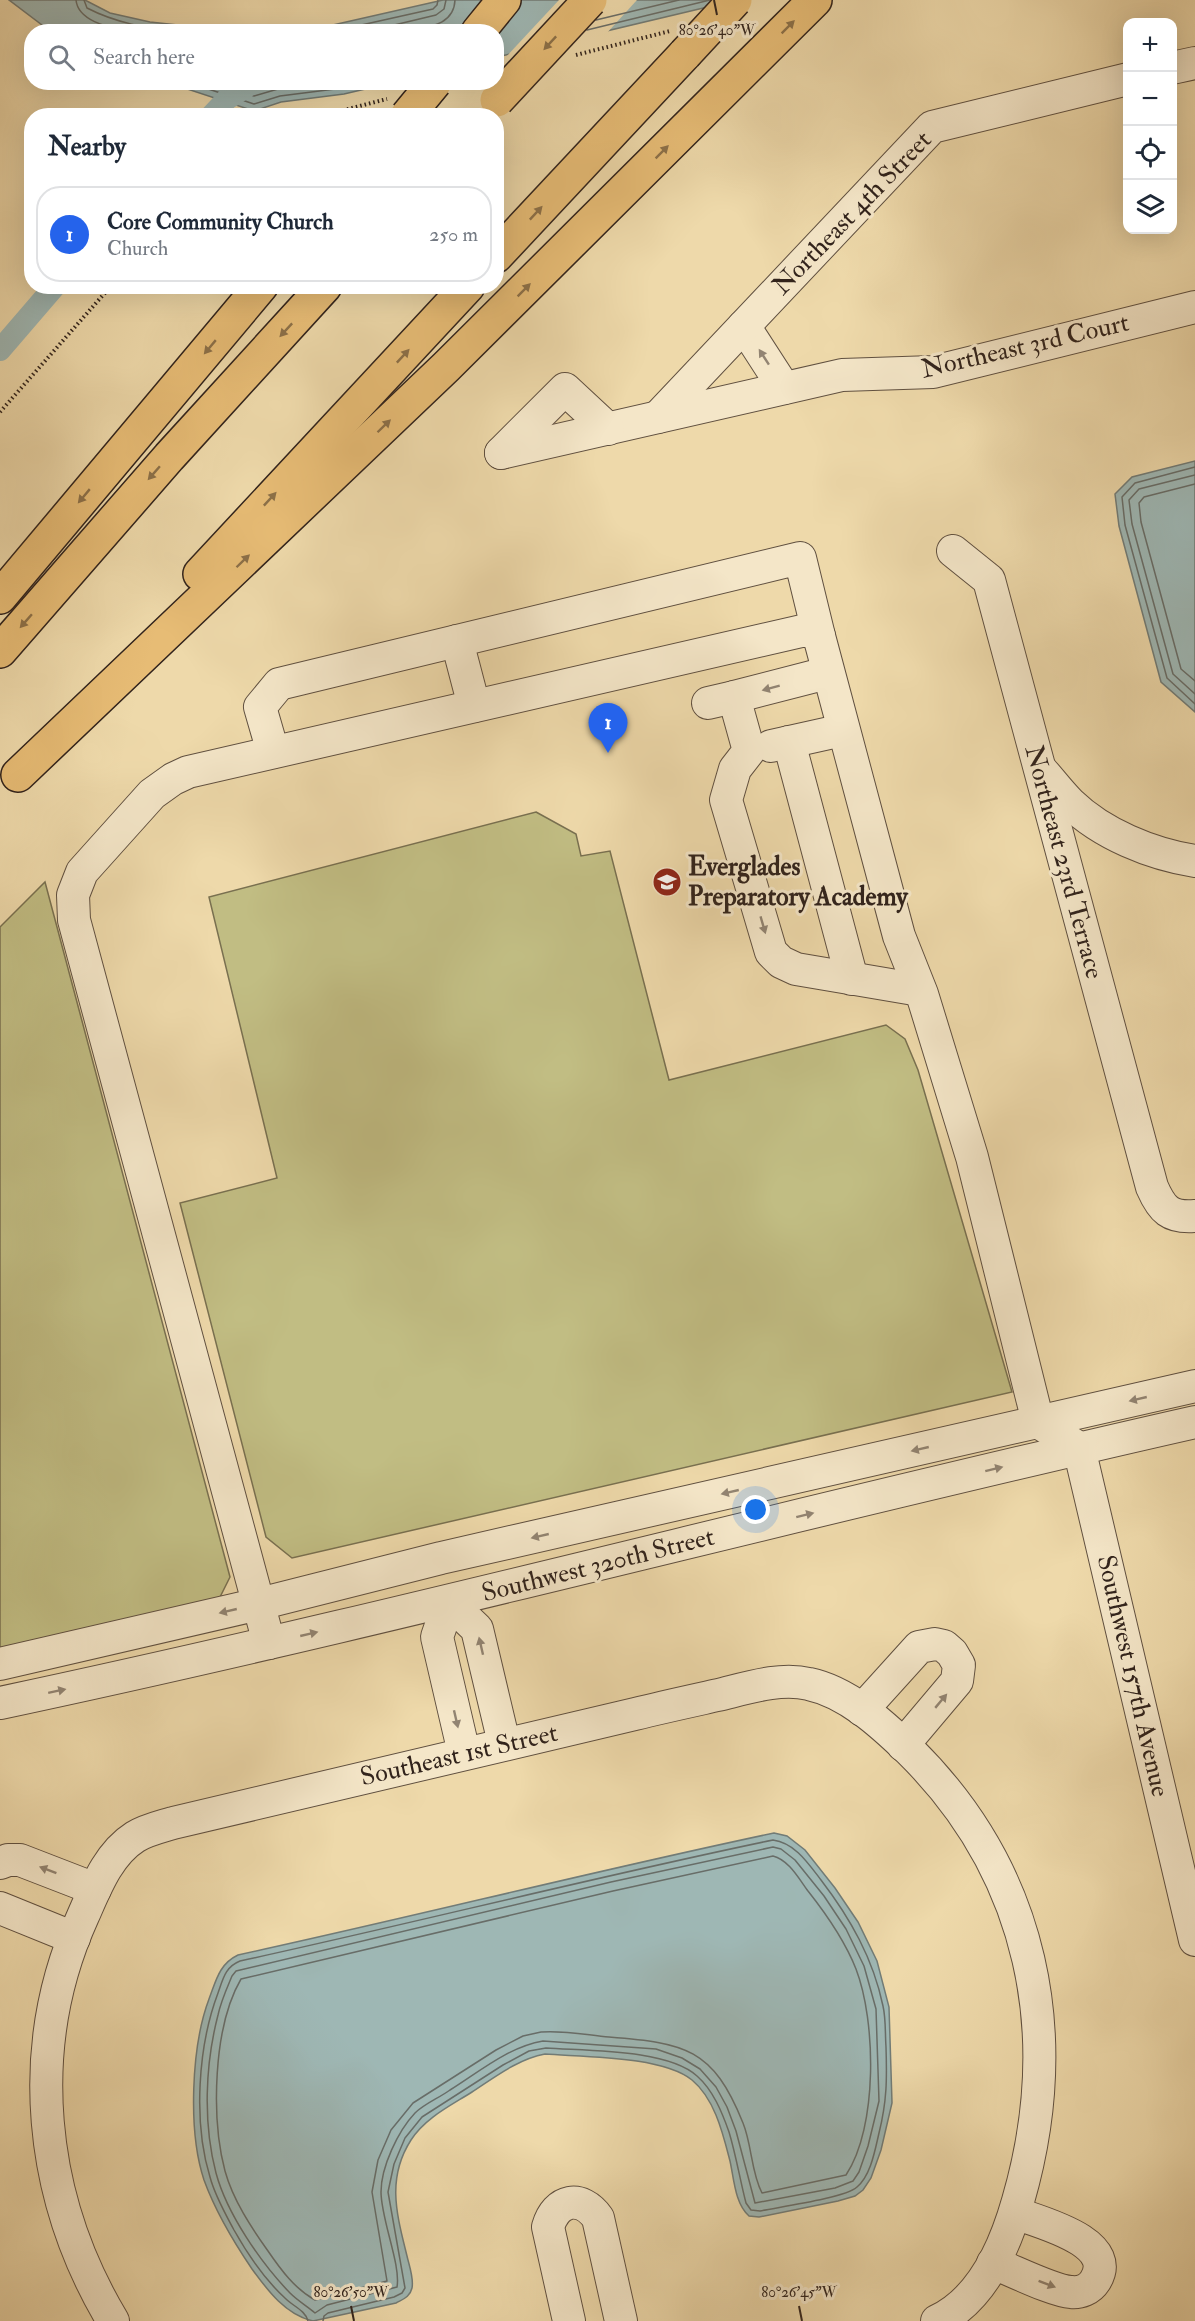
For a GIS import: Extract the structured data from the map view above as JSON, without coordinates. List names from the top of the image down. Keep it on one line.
{"streets":{"street":["Northeast 4th Street","Northeast 3rd Court","Northeast 23rd Terrace","Southwest 320th Street","Southwest 157th Avenue","Southeast 1st Street"]},"crossings":[["Northeast 4th Street","Northeast 3rd Court"],["Southwest 320th Street","Southwest 157th Avenue"]],"places":{"school or university":["Everglades Preparatory Academy"]},"page":{"map_buttons":["+","−"],"search":"Search here","heading":"Nearby","list":[{"mark":"1","name":"Core Community Church","note":"Church","value":"250 m"}],"pins":"1"},"coordinates":["80°26'40\"W","80°26'50\"W","80°26'45\"W"]}
